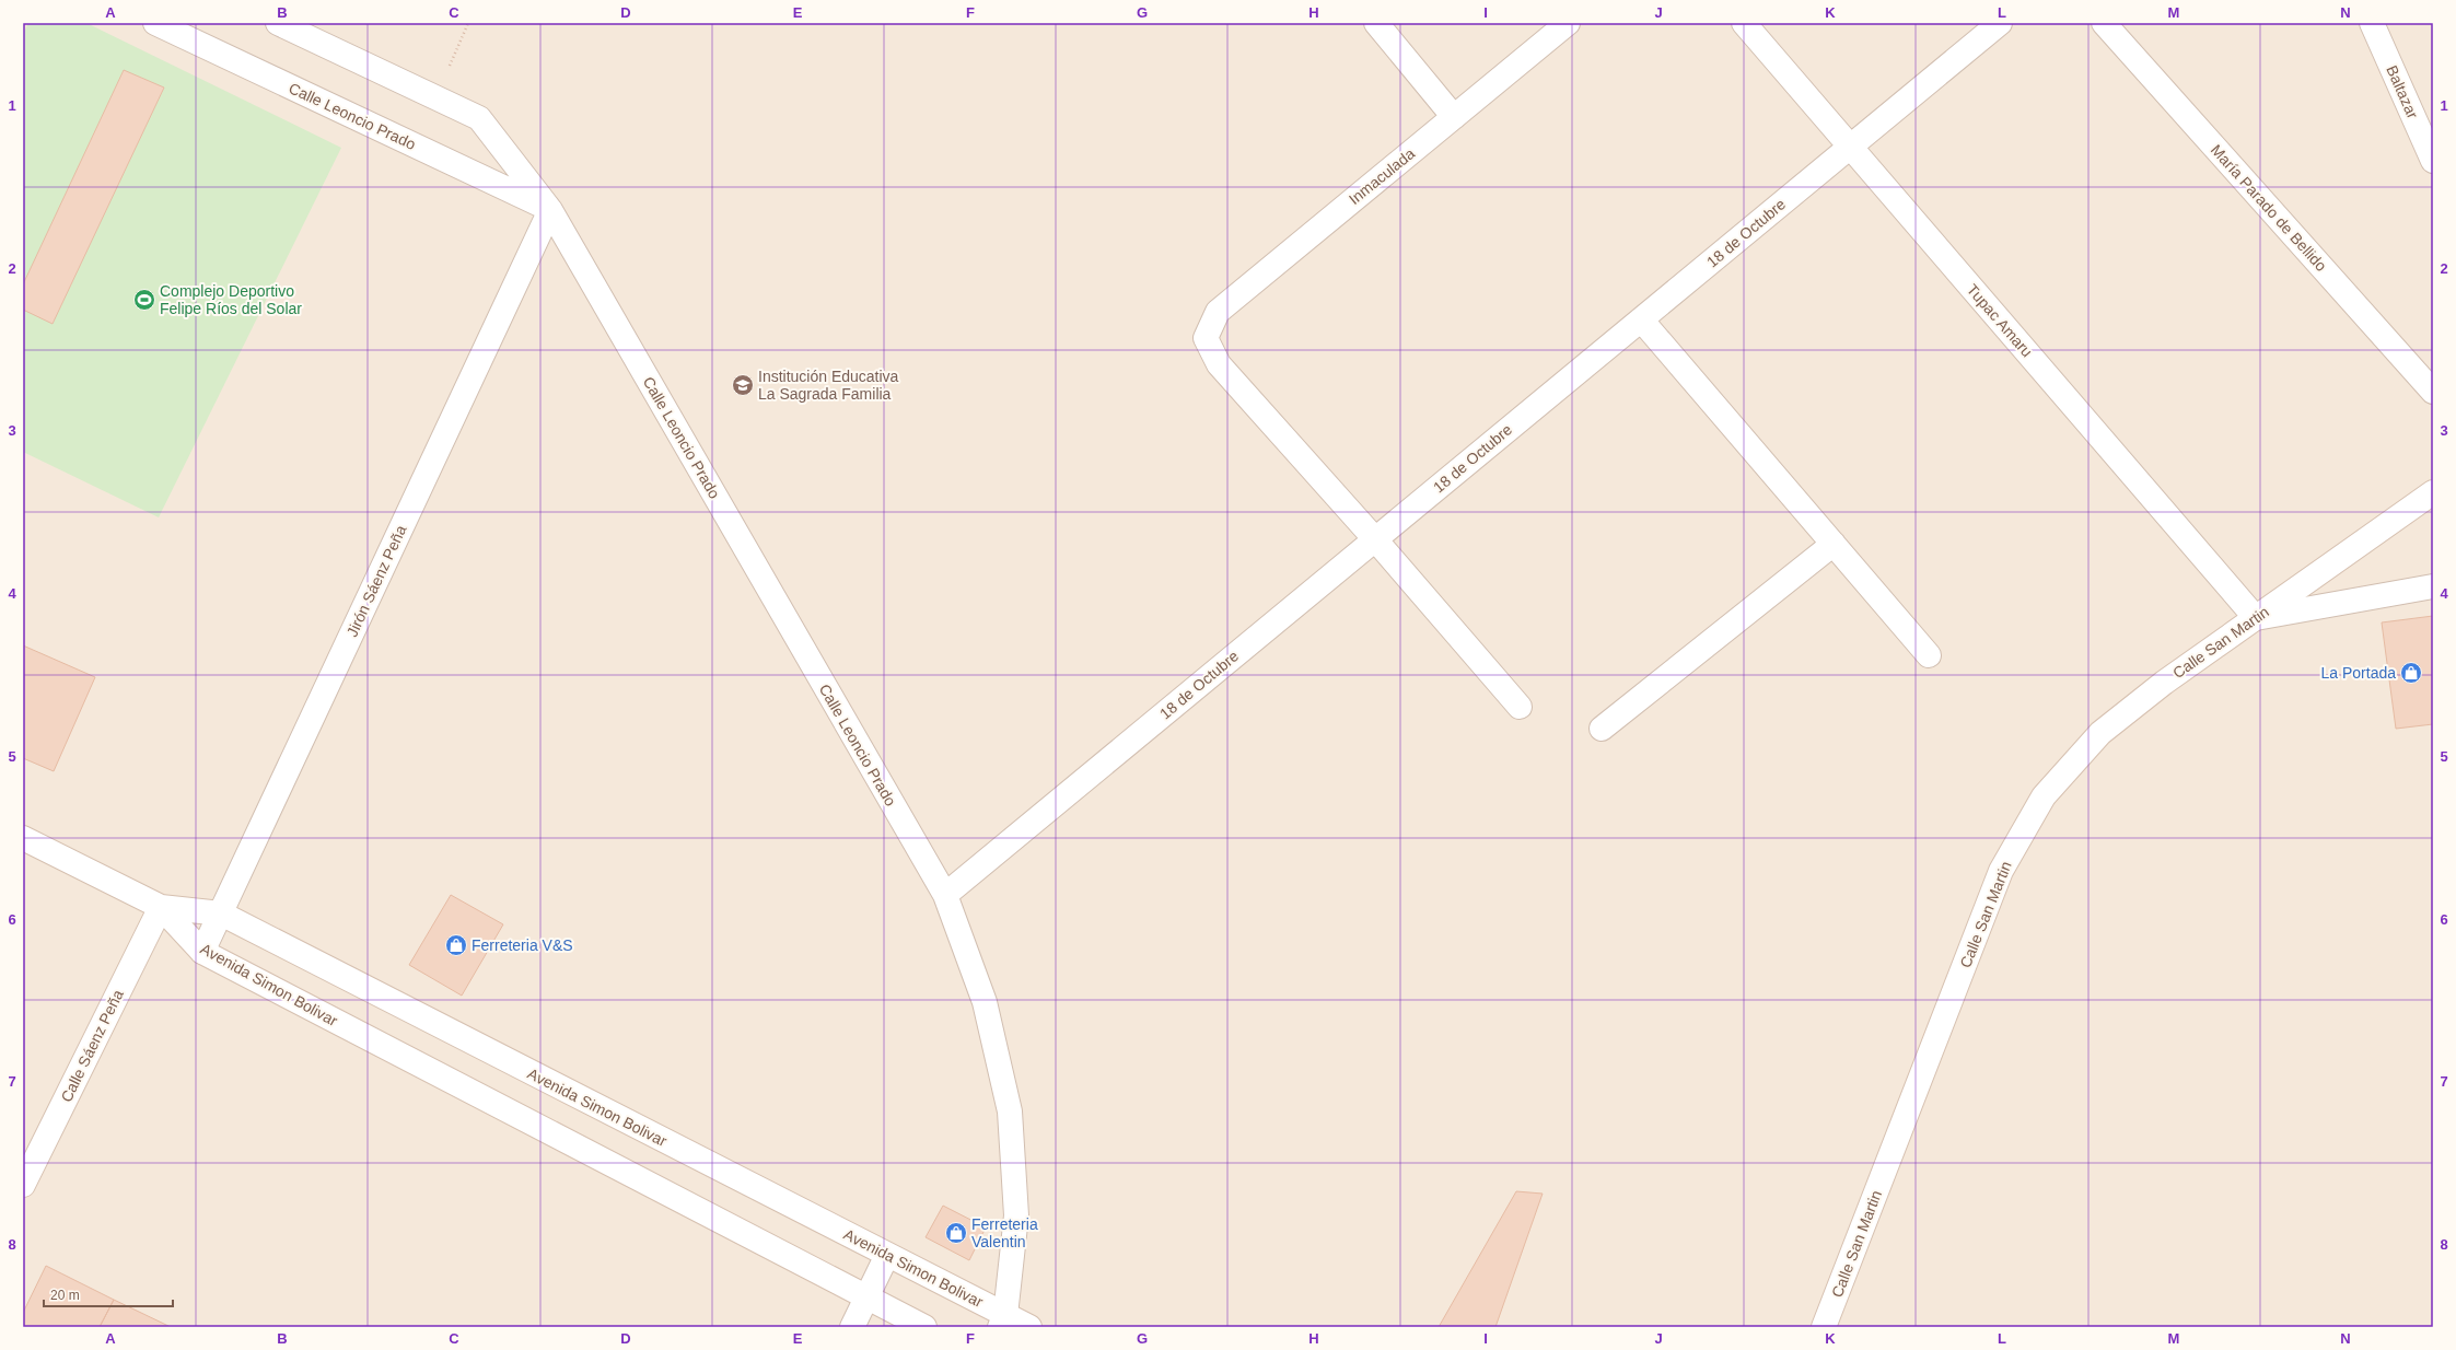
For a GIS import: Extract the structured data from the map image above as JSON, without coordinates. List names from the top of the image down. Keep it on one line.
{"streets":{"street":["Baltazar","Calle Leoncio Prado","Inmaculada","María Parado de Bellido","18 de Octubre","Tupac Amaru","Jirón Sáenz Peña","Calle San Martin","Avenida Simon Bolivar","Calle Sáenz Peña"]},"crossings":[["Calle Leoncio Prado","18 de Octubre"],["Calle Leoncio Prado","Jirón Sáenz Peña"],["Calle Leoncio Prado","Avenida Simon Bolivar"],["Inmaculada","18 de Octubre"],["18 de Octubre","Tupac Amaru"],["Tupac Amaru","Calle San Martin"],["Jirón Sáenz Peña","Avenida Simon Bolivar"],["Avenida Simon Bolivar","Calle Sáenz Peña"]],"places":{"sports":["Complejo Deportivo Felipe Ríos del Solar"],"school or university":["Institución Educativa La Sagrada Familia"],"shop":["La Portada","Ferreteria V&S","Ferreteria Valentin"]},"scale_bar":"20 m","grid":{"columns":["A","B","C","D","E","F","G","H","I","J","K","L","M","N"],"rows":["1","2","3","4","5","6","7","8"]}}
